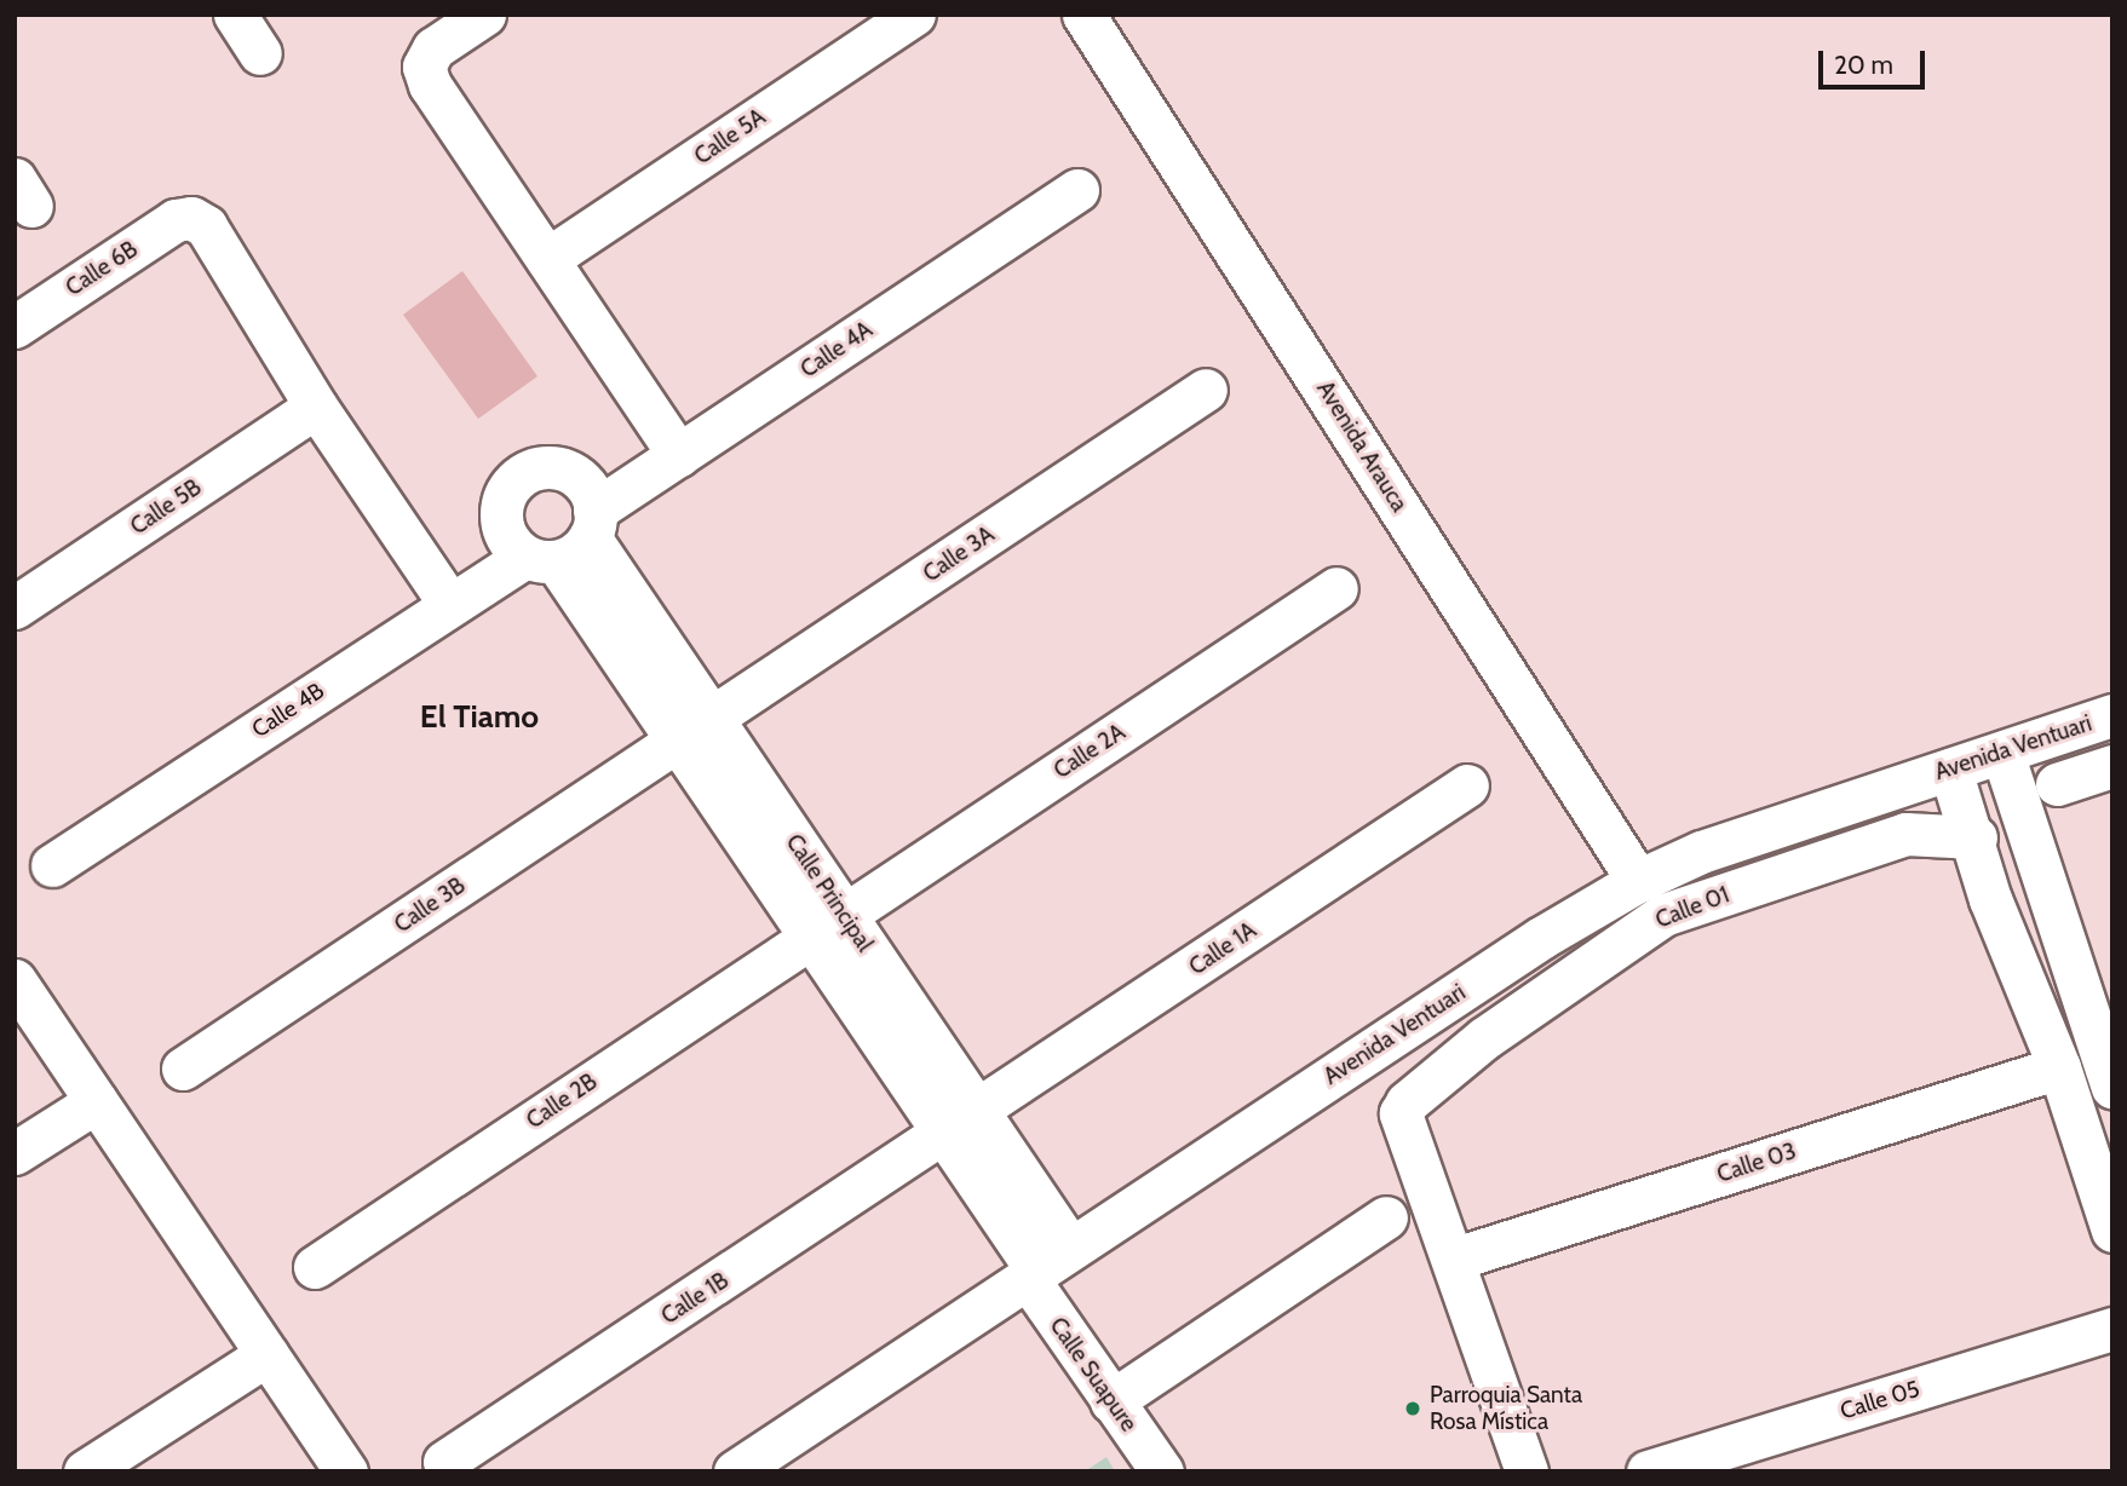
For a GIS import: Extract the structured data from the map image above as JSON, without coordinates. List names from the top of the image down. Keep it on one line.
{"streets":{"street":["Calle 5A","Calle 6B","Calle 4A","Avenida Arauca","Calle 5B","Calle 3A","Calle 4B","Avenida Ventuari","Calle 2A","Calle Principal","Calle 3B","Calle 01","Calle 1A","Calle 2B","Calle 03","Calle 1B","Calle Suapure","Calle 05"]},"crossings":[["Calle 6B","Calle 5B"],["Calle 4A","Calle 4B"],["Calle 4A","Calle Principal"],["Avenida Arauca","Avenida Ventuari"],["Calle 3A","Calle Principal"],["Calle 3A","Calle 3B"],["Calle 4B","Calle Principal"],["Avenida Ventuari","Calle Principal"],["Avenida Ventuari","Calle Suapure"],["Calle 2A","Calle Principal"],["Calle 2A","Calle 2B"],["Calle Principal","Calle 3B"],["Calle Principal","Calle 1A"],["Calle Principal","Calle 2B"],["Calle Principal","Calle 1B"],["Calle Principal","Calle Suapure"],["Calle 01","Calle 03"],["Calle 1A","Calle 1B"]],"districts":["El Tiamo"],"places":["Parroquia Santa Rosa Mística"],"scale_bar":"20 m"}
